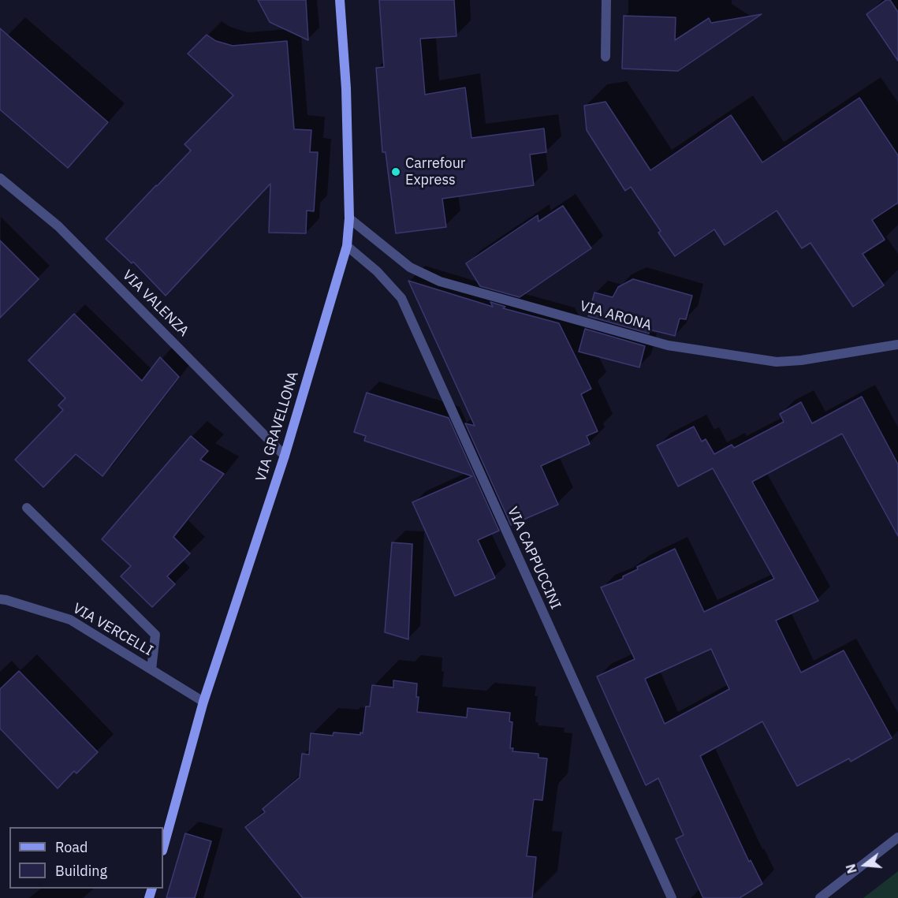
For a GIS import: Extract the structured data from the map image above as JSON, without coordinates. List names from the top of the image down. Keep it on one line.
{"streets":{"street":["VIA VALENZA","VIA ARONA","VIA GRAVELLONA","VIA CAPPUCCINI","VIA VERCELLI"]},"crossings":[["VIA VALENZA","VIA GRAVELLONA"],["VIA ARONA","VIA GRAVELLONA"],["VIA GRAVELLONA","VIA CAPPUCCINI"],["VIA GRAVELLONA","VIA VERCELLI"]],"places":["Carrefour Express"],"legend":["Road","Building"],"north":"left"}
